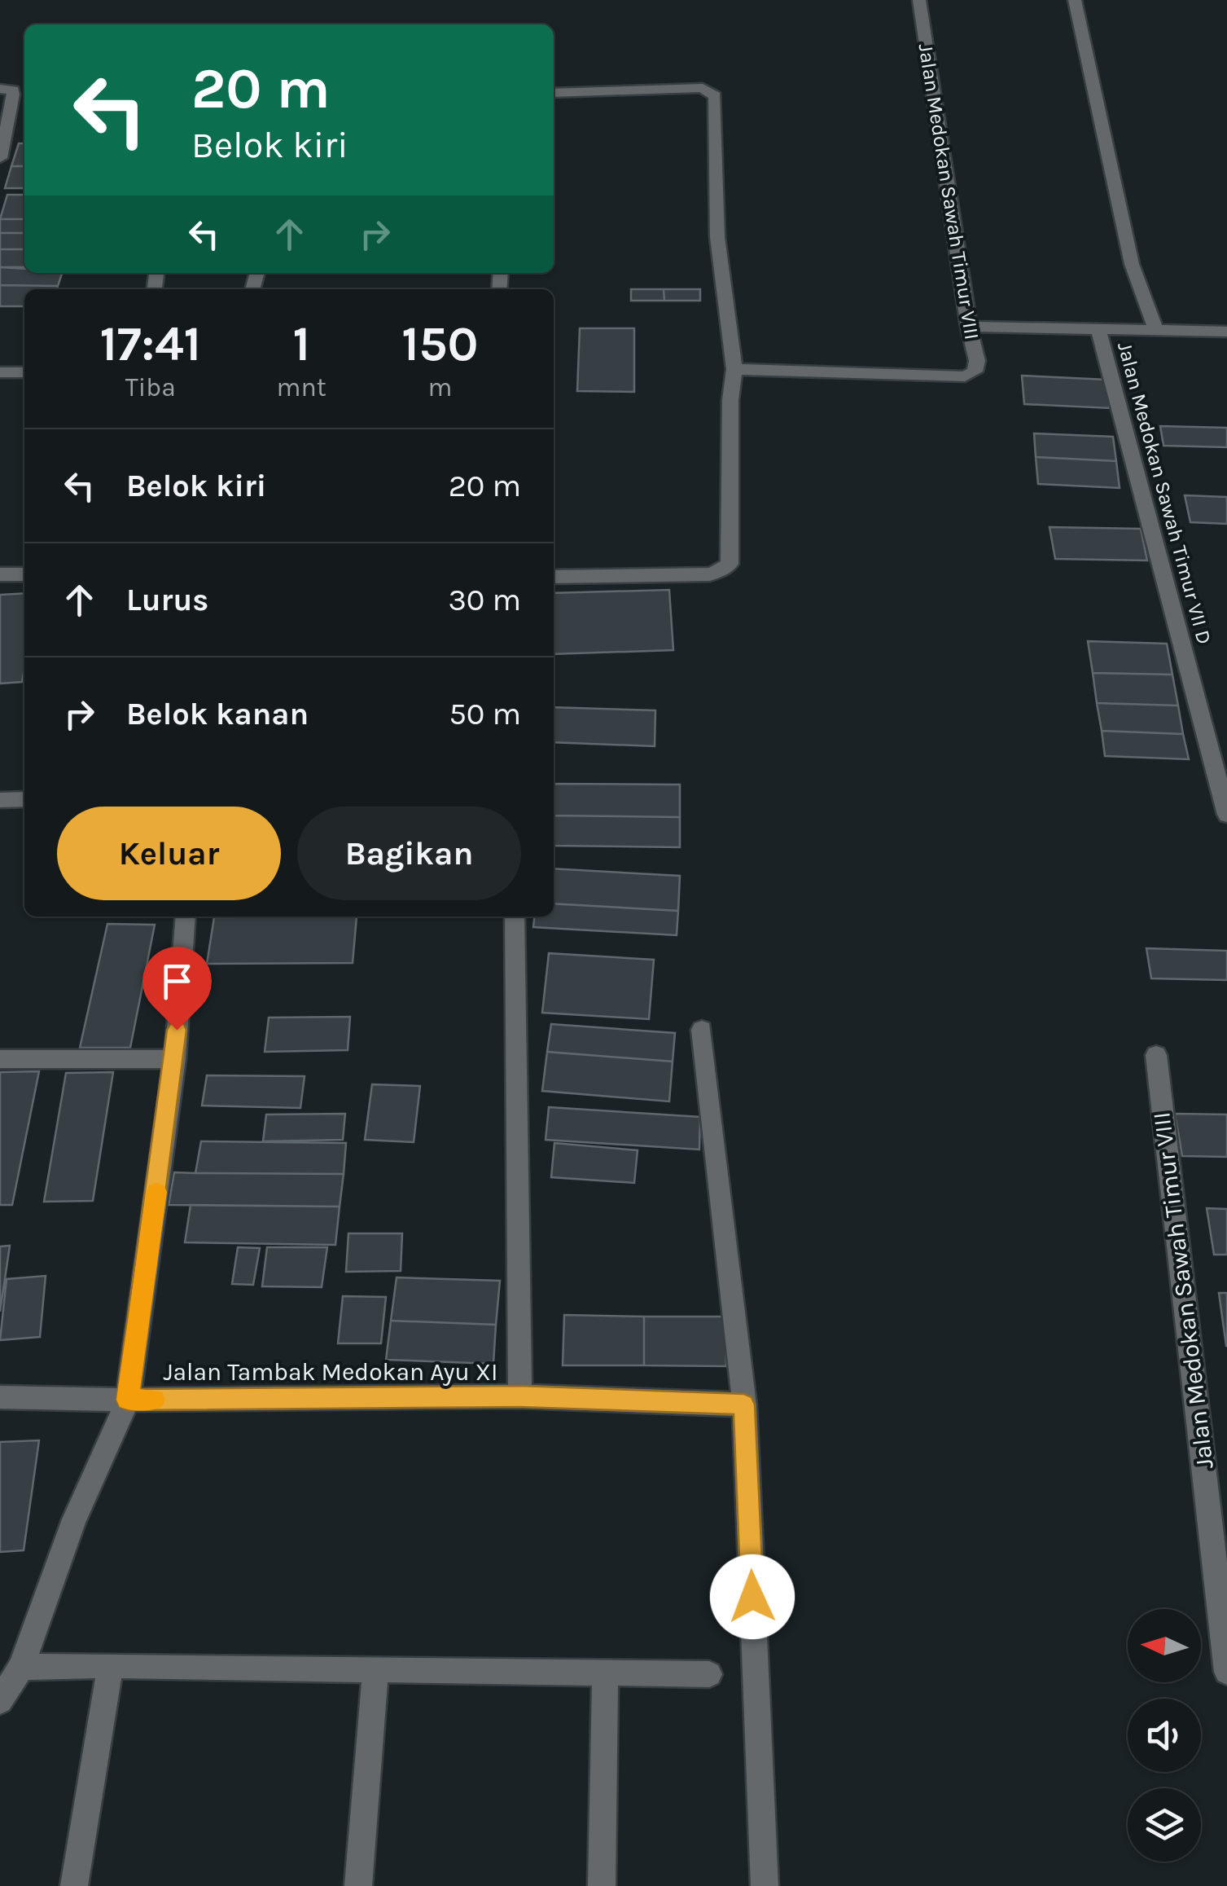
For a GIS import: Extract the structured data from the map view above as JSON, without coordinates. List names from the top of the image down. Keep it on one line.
{"streets":{"street":["Jalan Medokan Sawah Timur VIII","Jalan Medokan Sawah Timur VII D","Jalan Tambak Medokan Ayu XI"]},"north":"left","page":{"turn":["20 m","Belok kiri"],"eta":["17:41","Tiba","1","mnt","150","m"],"list":[{"name":"Belok kiri","value":"20 m"},{"name":"Lurus","value":"30 m"},{"name":"Belok kanan","value":"50 m"}],"buttons":["Keluar","Bagikan"]}}
